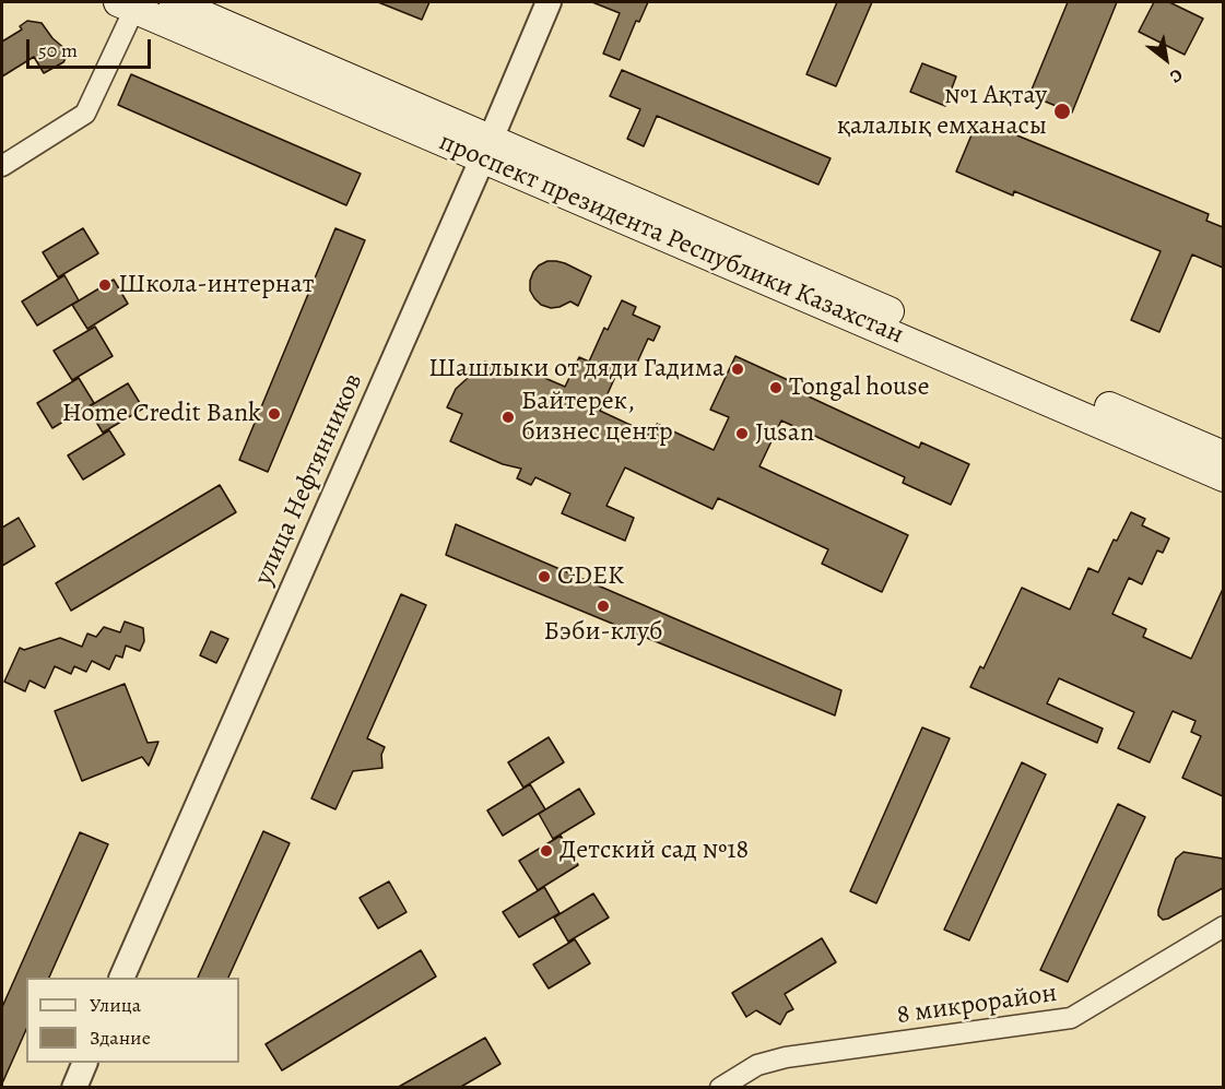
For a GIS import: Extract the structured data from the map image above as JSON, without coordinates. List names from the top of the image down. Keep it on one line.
{"streets":{"main road":["проспект президента Республики Казахстан"],"street":["улица Нефтянников","8 микрорайон"]},"crossings":[["проспект президента Республики Казахстан","улица Нефтянников"]],"places":["№1 Ақтау қалалық емханасы","Школа-интернат","Шашлыки от дяди Гадима","Tongal house","Home Credit Bank","Байтерек, бизнес центр","Jusan","CDEK","Бэби-клуб","Детский сад №18"],"legend":["Улица","Здание"],"scale_bar":"50 m","north":"bottom right"}
